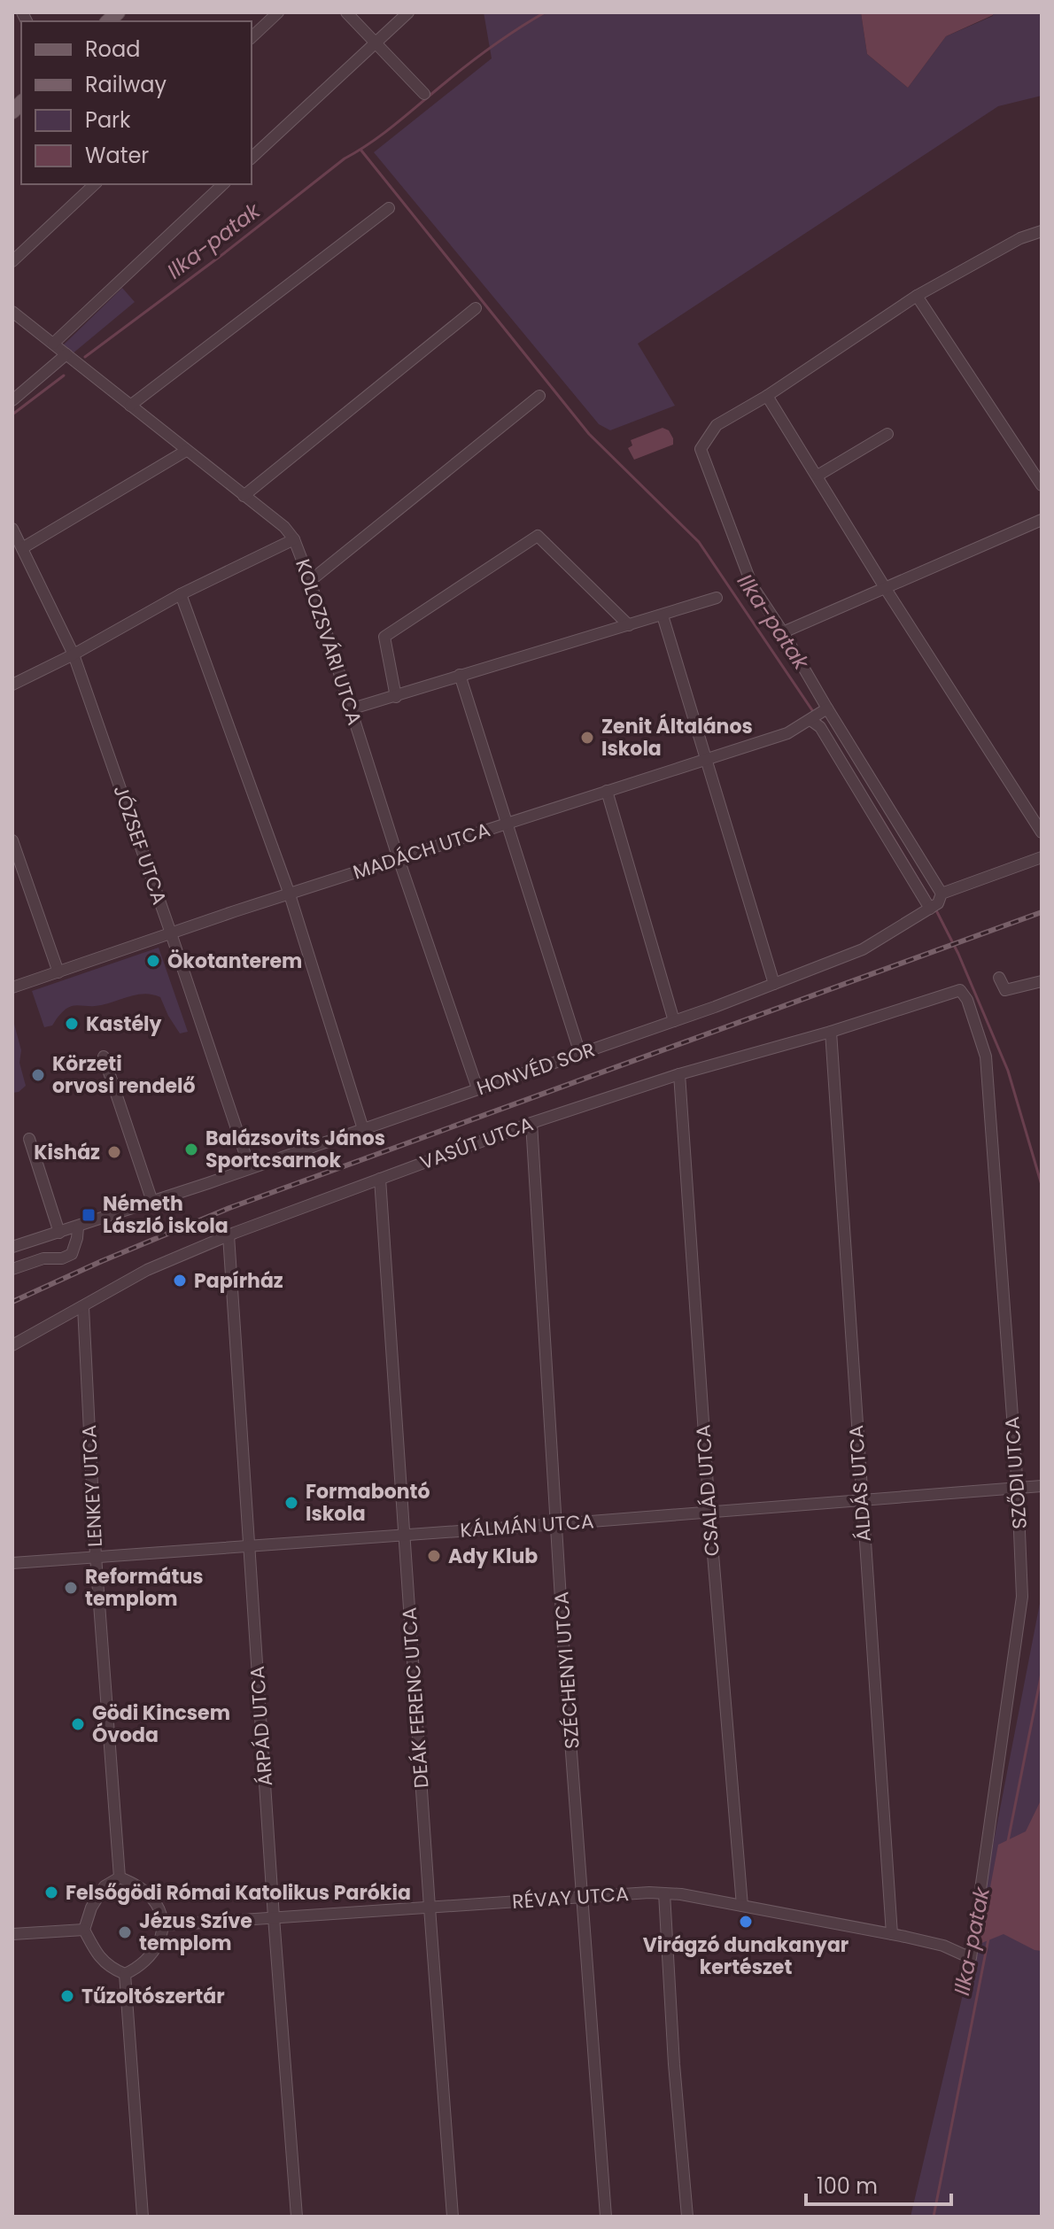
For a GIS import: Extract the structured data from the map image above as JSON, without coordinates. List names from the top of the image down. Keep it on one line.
{"streets":{"street":["KOLOZSVÁRI UTCA","JÓZSEF UTCA","MADÁCH UTCA","HONVÉD SOR","VASÚT UTCA","SZŐDI UTCA","ÁLDÁS UTCA","LENKEY UTCA","CSALÁD UTCA","KÁLMÁN UTCA","SZÉCHENYI UTCA","DEÁK FERENC UTCA","ÁRPÁD UTCA","RÉVAY UTCA"]},"crossings":[["KOLOZSVÁRI UTCA","MADÁCH UTCA"],["KOLOZSVÁRI UTCA","HONVÉD SOR"],["JÓZSEF UTCA","MADÁCH UTCA"],["JÓZSEF UTCA","HONVÉD SOR"],["VASÚT UTCA","SZŐDI UTCA"],["VASÚT UTCA","ÁLDÁS UTCA"],["VASÚT UTCA","LENKEY UTCA"],["VASÚT UTCA","CSALÁD UTCA"],["VASÚT UTCA","SZÉCHENYI UTCA"],["VASÚT UTCA","DEÁK FERENC UTCA"],["VASÚT UTCA","ÁRPÁD UTCA"],["SZŐDI UTCA","KÁLMÁN UTCA"],["SZŐDI UTCA","RÉVAY UTCA"],["ÁLDÁS UTCA","KÁLMÁN UTCA"],["ÁLDÁS UTCA","RÉVAY UTCA"],["LENKEY UTCA","KÁLMÁN UTCA"],["LENKEY UTCA","RÉVAY UTCA"],["CSALÁD UTCA","KÁLMÁN UTCA"],["CSALÁD UTCA","RÉVAY UTCA"],["KÁLMÁN UTCA","SZÉCHENYI UTCA"],["KÁLMÁN UTCA","DEÁK FERENC UTCA"],["KÁLMÁN UTCA","ÁRPÁD UTCA"],["SZÉCHENYI UTCA","RÉVAY UTCA"],["DEÁK FERENC UTCA","RÉVAY UTCA"],["ÁRPÁD UTCA","RÉVAY UTCA"]],"water":["Ilka-patak"],"places":{"other":["Zenit Általános Iskola","Ökotanterem","Kastély","Körzeti orvosi rendelő","Balázsovits János Sportcsarnok","Kisház","Papírház","Formabontó Iskola","Ady Klub","Református templom","Gödi Kincsem Óvoda","Felsőgödi Római Katolikus Parókia","Virágzó dunakanyar kertészet","Jézus Szíve templom","Tűzoltószertár"],"transit":["Németh László iskola"]},"legend":["Road","Railway","Park","Water"],"scale_bar":"100 m"}
